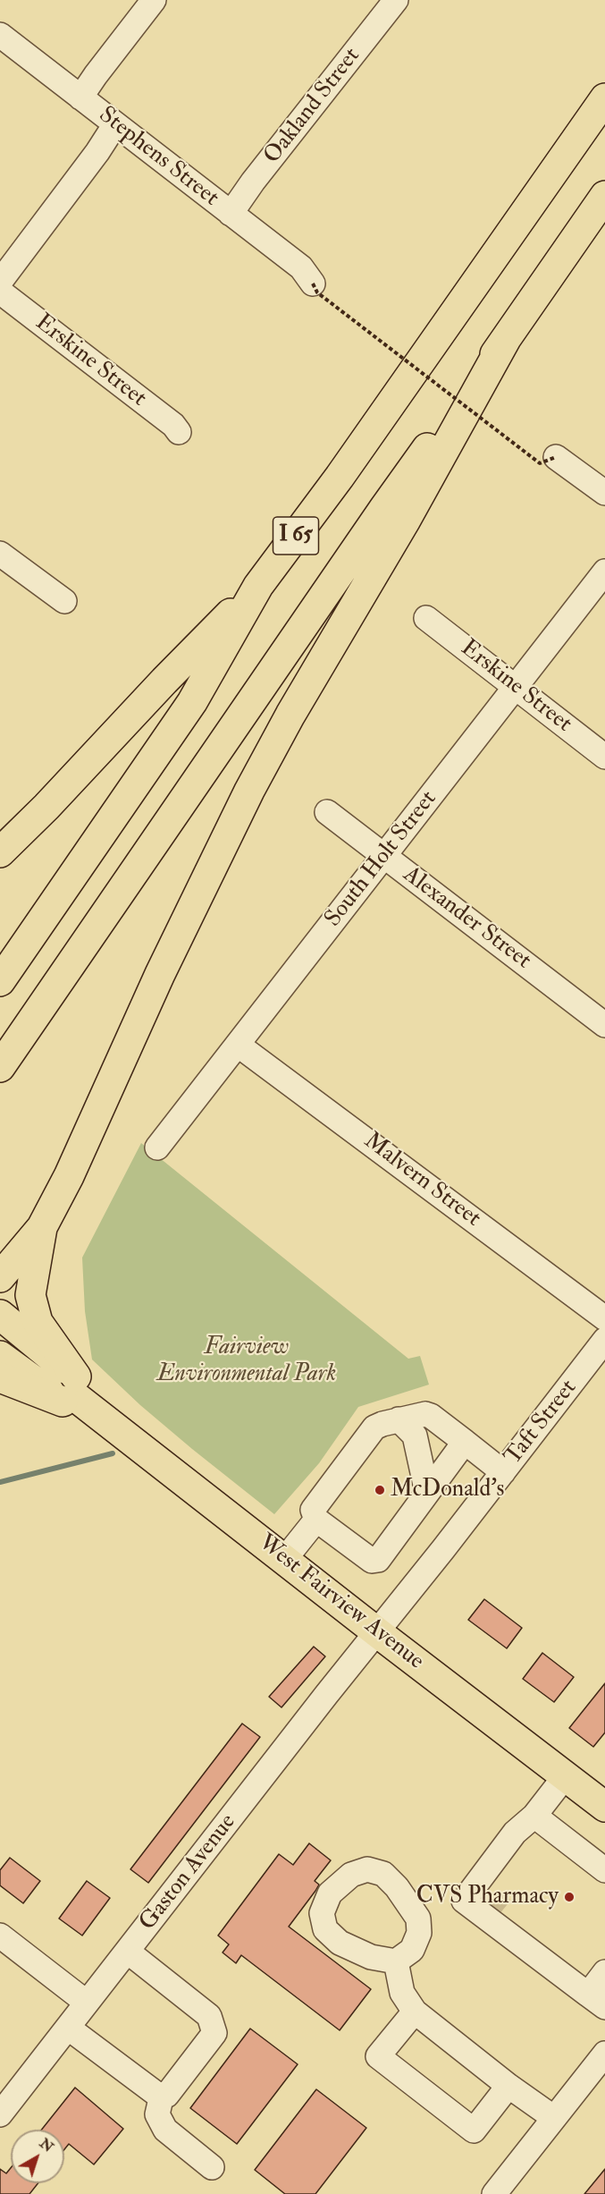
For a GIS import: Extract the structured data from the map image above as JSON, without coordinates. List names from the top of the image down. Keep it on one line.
{"streets":{"main road":["I 65","West Fairview Avenue"],"street":["Oakland Street","Stephens Street","Erskine Street","South Holt Street","Alexander Street","Malvern Street","Taft Street","Gaston Avenue"]},"crossings":[["Oakland Street","Stephens Street"],["Erskine Street","South Holt Street"],["South Holt Street","Alexander Street"],["South Holt Street","Malvern Street"],["Taft Street","West Fairview Avenue"],["Taft Street","Gaston Avenue"],["West Fairview Avenue","Gaston Avenue"]],"parks":["Fairview Environmental Park"],"places":["McDonald's","CVS Pharmacy"],"north":"top right"}
